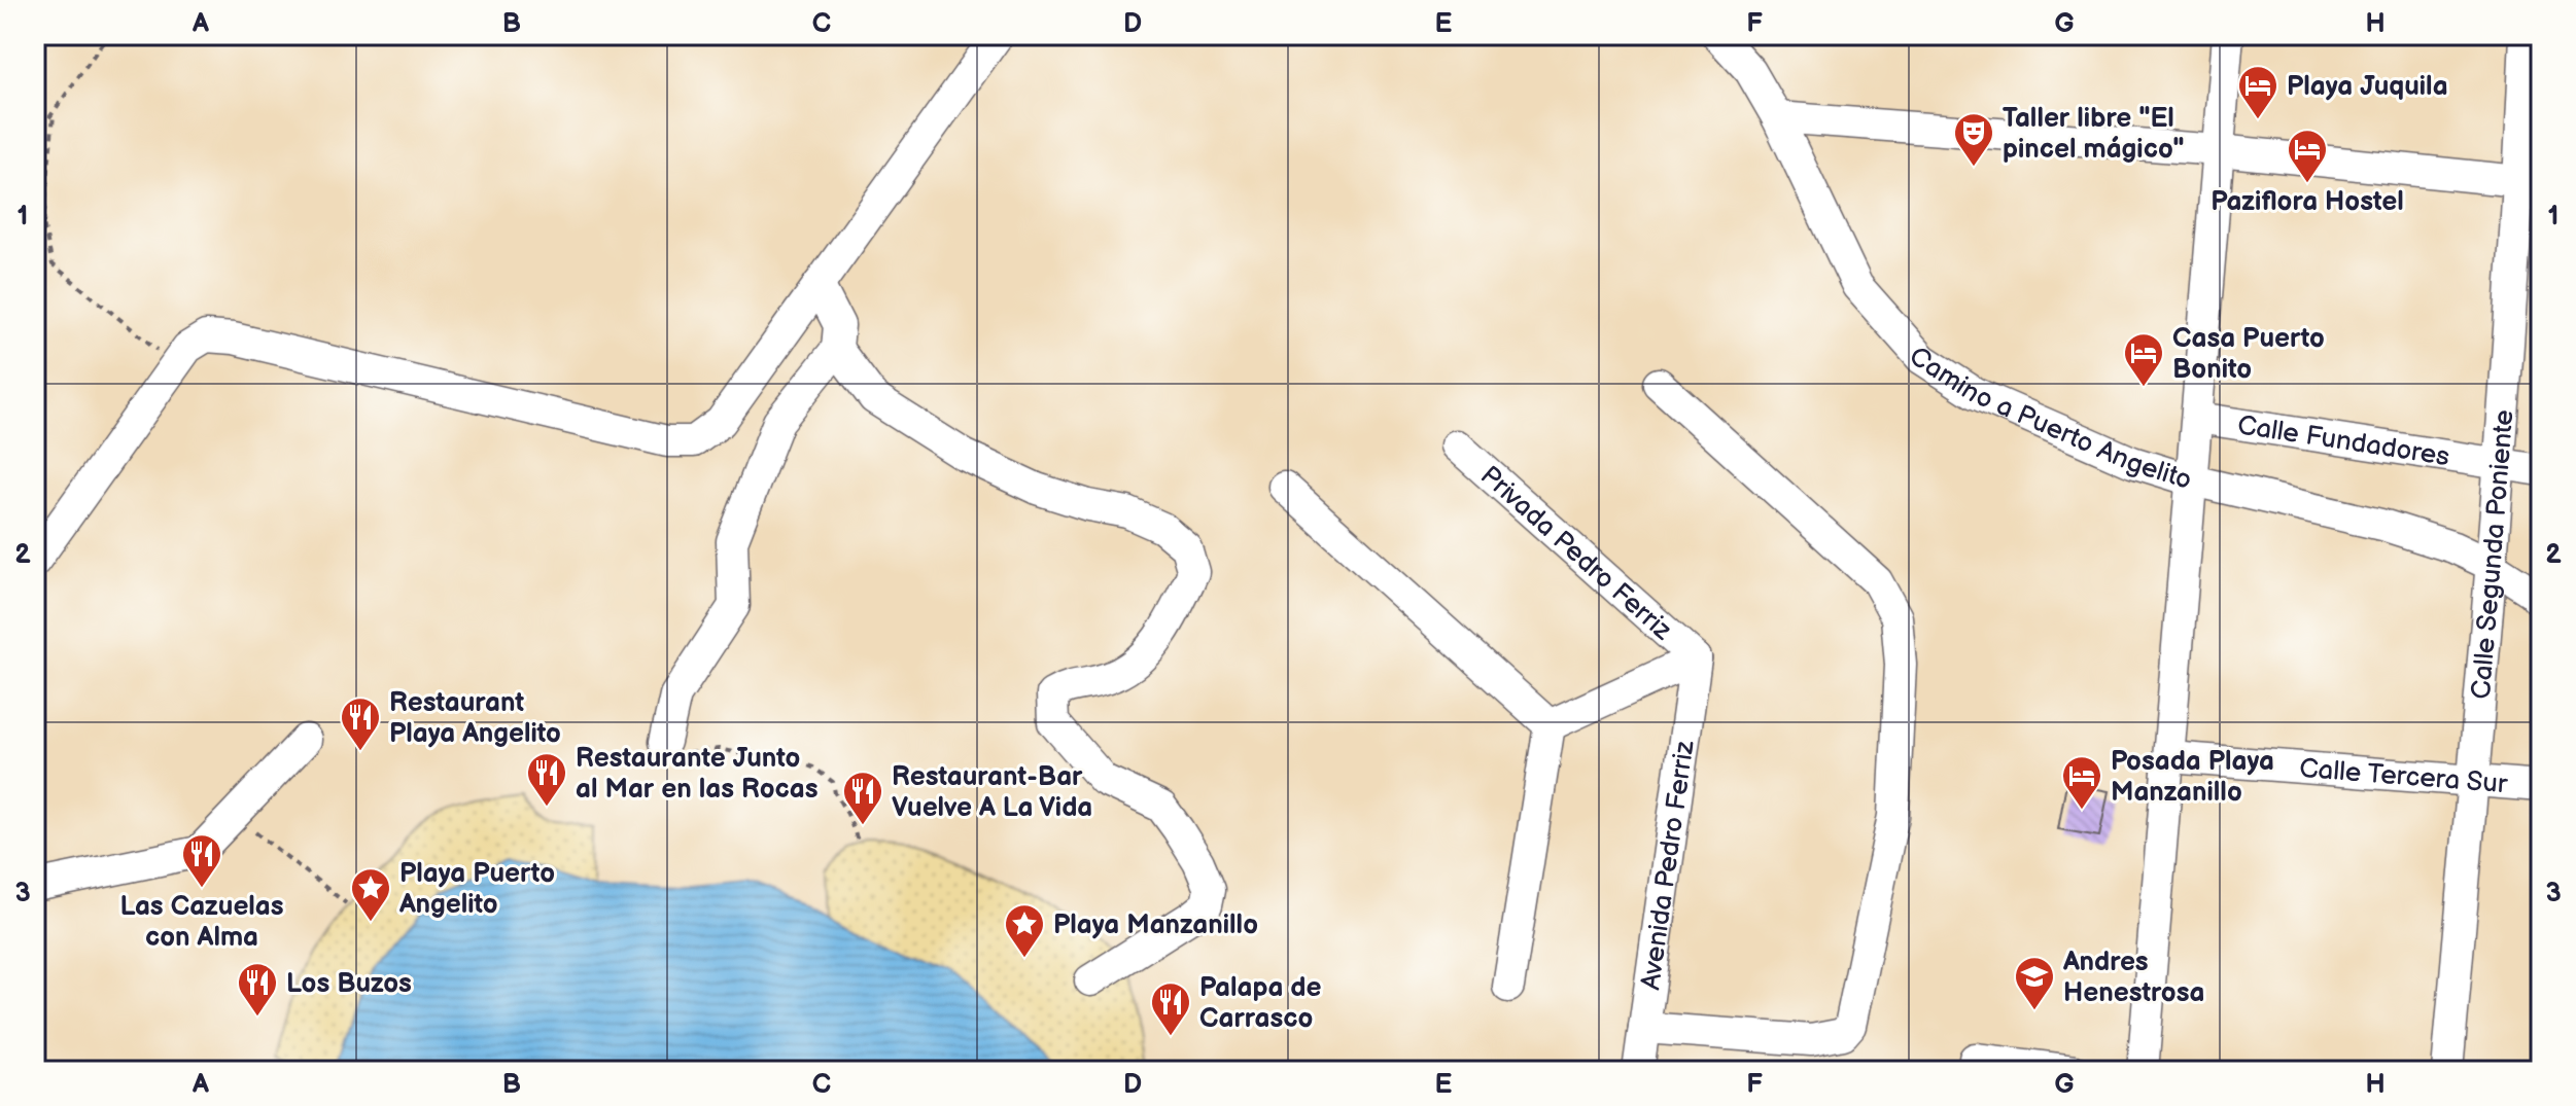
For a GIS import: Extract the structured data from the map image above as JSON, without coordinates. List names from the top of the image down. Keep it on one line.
{"streets":{"street":["Camino a Puerto Angelito","Calle Fundadores","Privada Pedro Ferriz","Calle Segunda Poniente","Calle Tercera Sur","Avenida Pedro Ferriz"]},"crossings":[["Camino a Puerto Angelito","Calle Segunda Poniente"],["Calle Fundadores","Calle Segunda Poniente"],["Privada Pedro Ferriz","Avenida Pedro Ferriz"],["Calle Segunda Poniente","Calle Tercera Sur"]],"places":{"hotel":["Playa Juquila","Paziflora Hostel","Casa Puerto Bonito","Posada Playa Manzanillo"],"theatre":["Taller libre \"El pincel mágico\""],"restaurant":["Restaurant Playa Angelito","Restaurante Junto al Mar en las Rocas","Restaurant-Bar Vuelve A La Vida","Las Cazuelas con Alma","Los Buzos","Palapa de Carrasco"],"place":["Playa Puerto Angelito","Playa Manzanillo"],"school or university":["Andres Henestrosa"]},"grid":{"columns":["A","B","C","D","E","F","G","H"],"rows":["1","2","3"]}}
